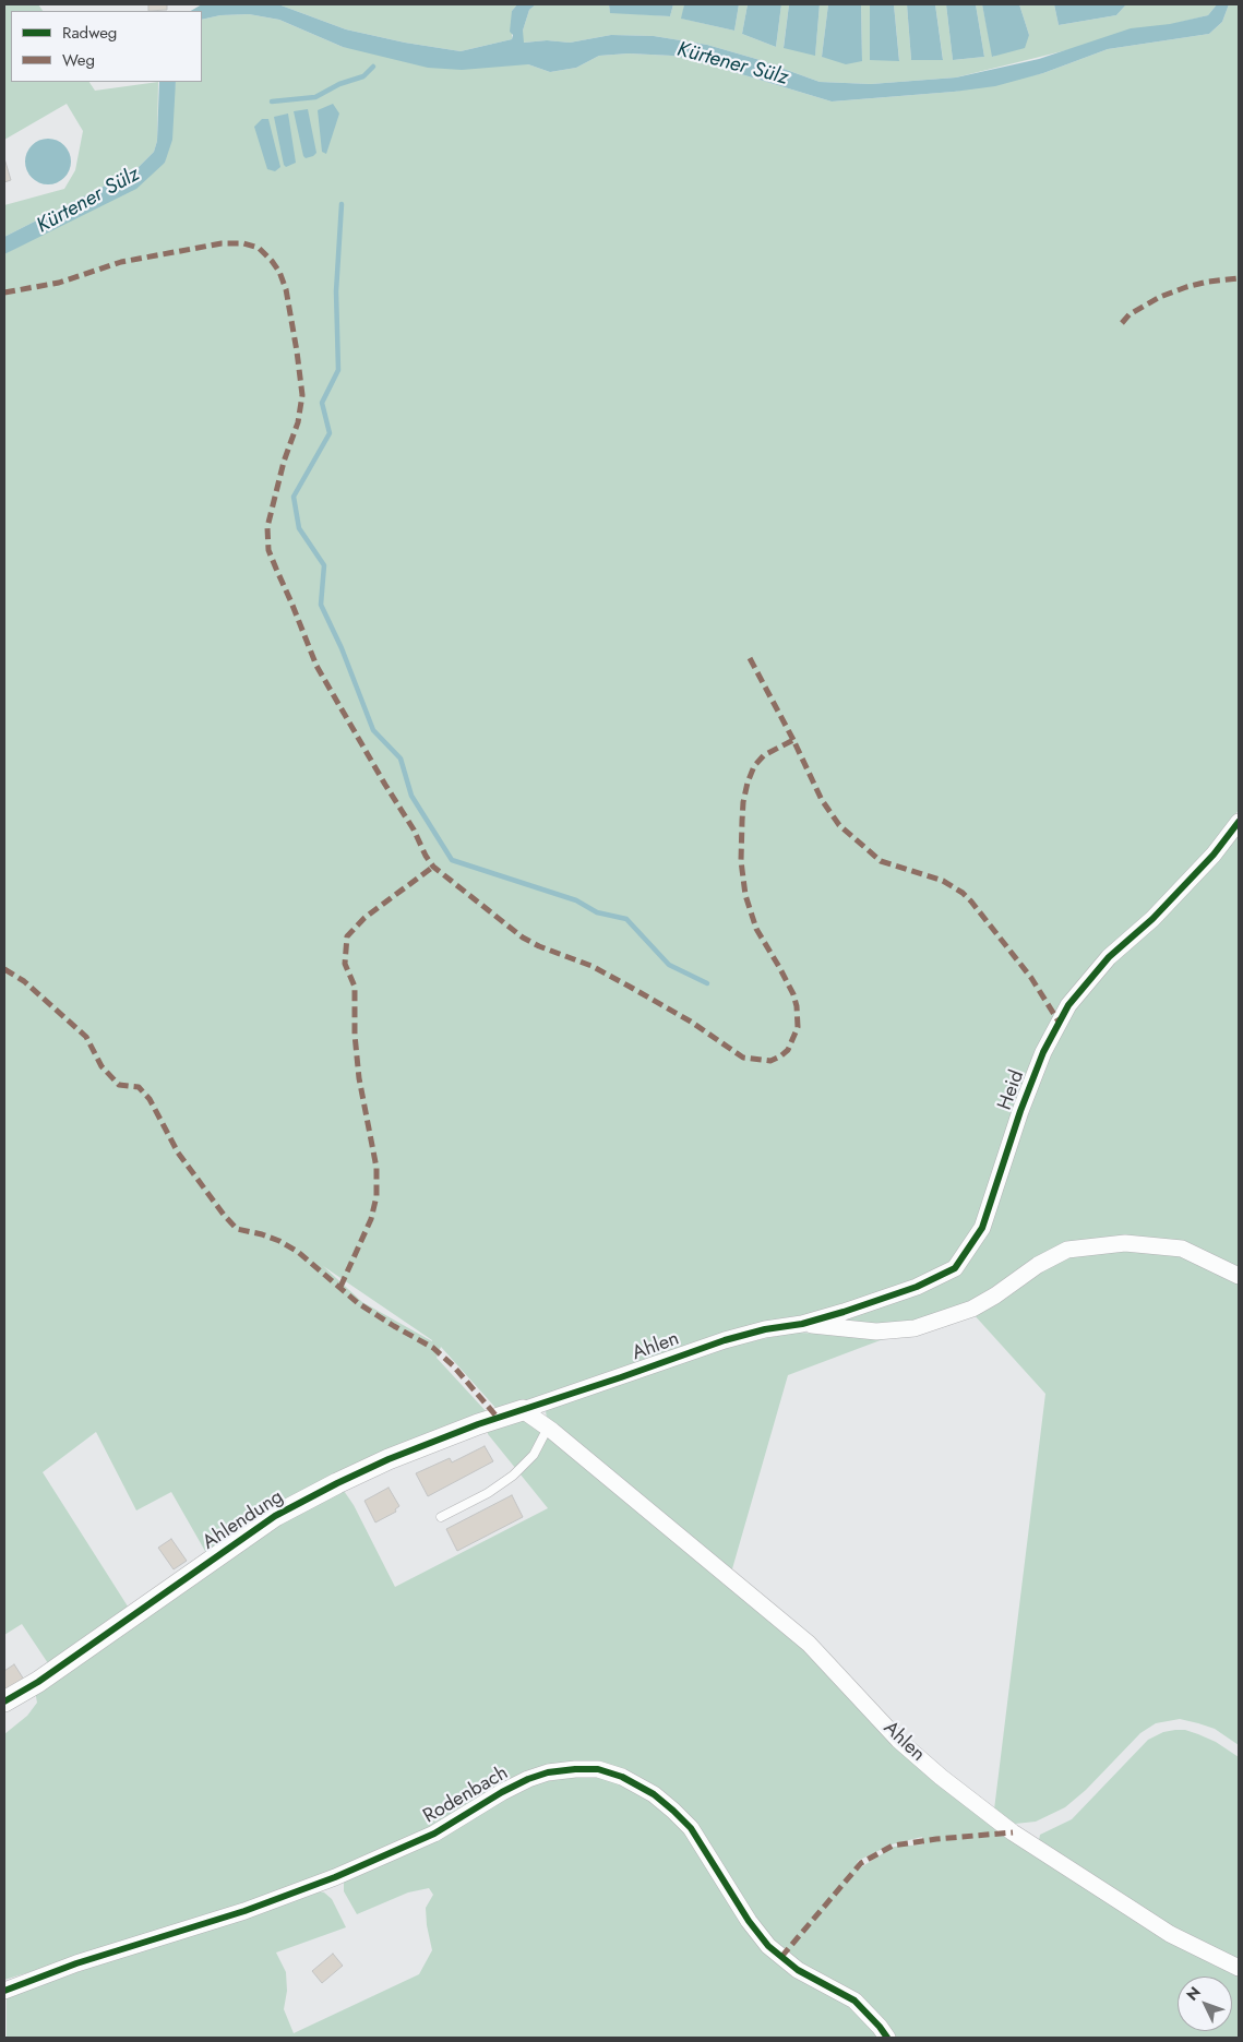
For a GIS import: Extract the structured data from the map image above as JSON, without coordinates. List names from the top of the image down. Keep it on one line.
{"streets":{"street":["Heid","Ahlen","Ahlendung","Rodenbach"]},"crossings":[["Heid","Ahlen"],["Ahlen","Ahlendung"]],"water":["Kürtener Sülz"],"legend":["Radweg","Weg"],"north":"top left"}
